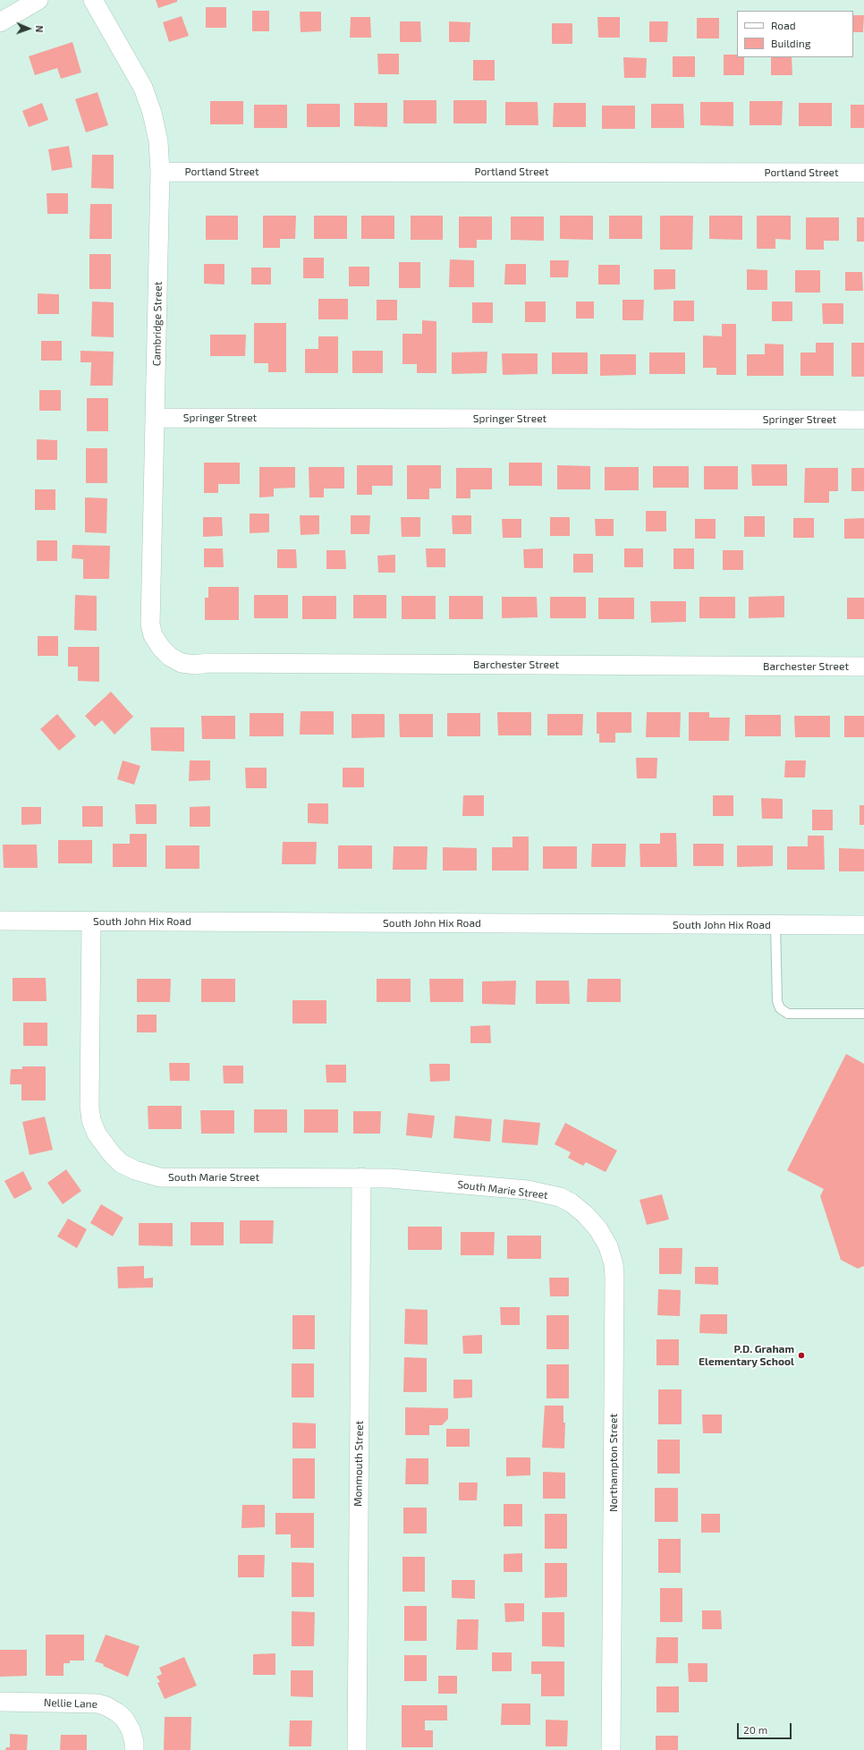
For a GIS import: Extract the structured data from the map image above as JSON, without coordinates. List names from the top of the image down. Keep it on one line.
{"streets":{"street":["Portland Street","Cambridge Street","Springer Street","Barchester Street","South John Hix Road","South Marie Street","Northampton Street","Monmouth Street","Nellie Lane"]},"crossings":[["Portland Street","Cambridge Street"],["Cambridge Street","Springer Street"],["Cambridge Street","Barchester Street"],["South John Hix Road","South Marie Street"],["South Marie Street","Northampton Street"],["South Marie Street","Monmouth Street"]],"places":["P.D. Graham Elementary School"],"legend":["Road","Building"],"scale_bar":"20 m","north":"right"}
